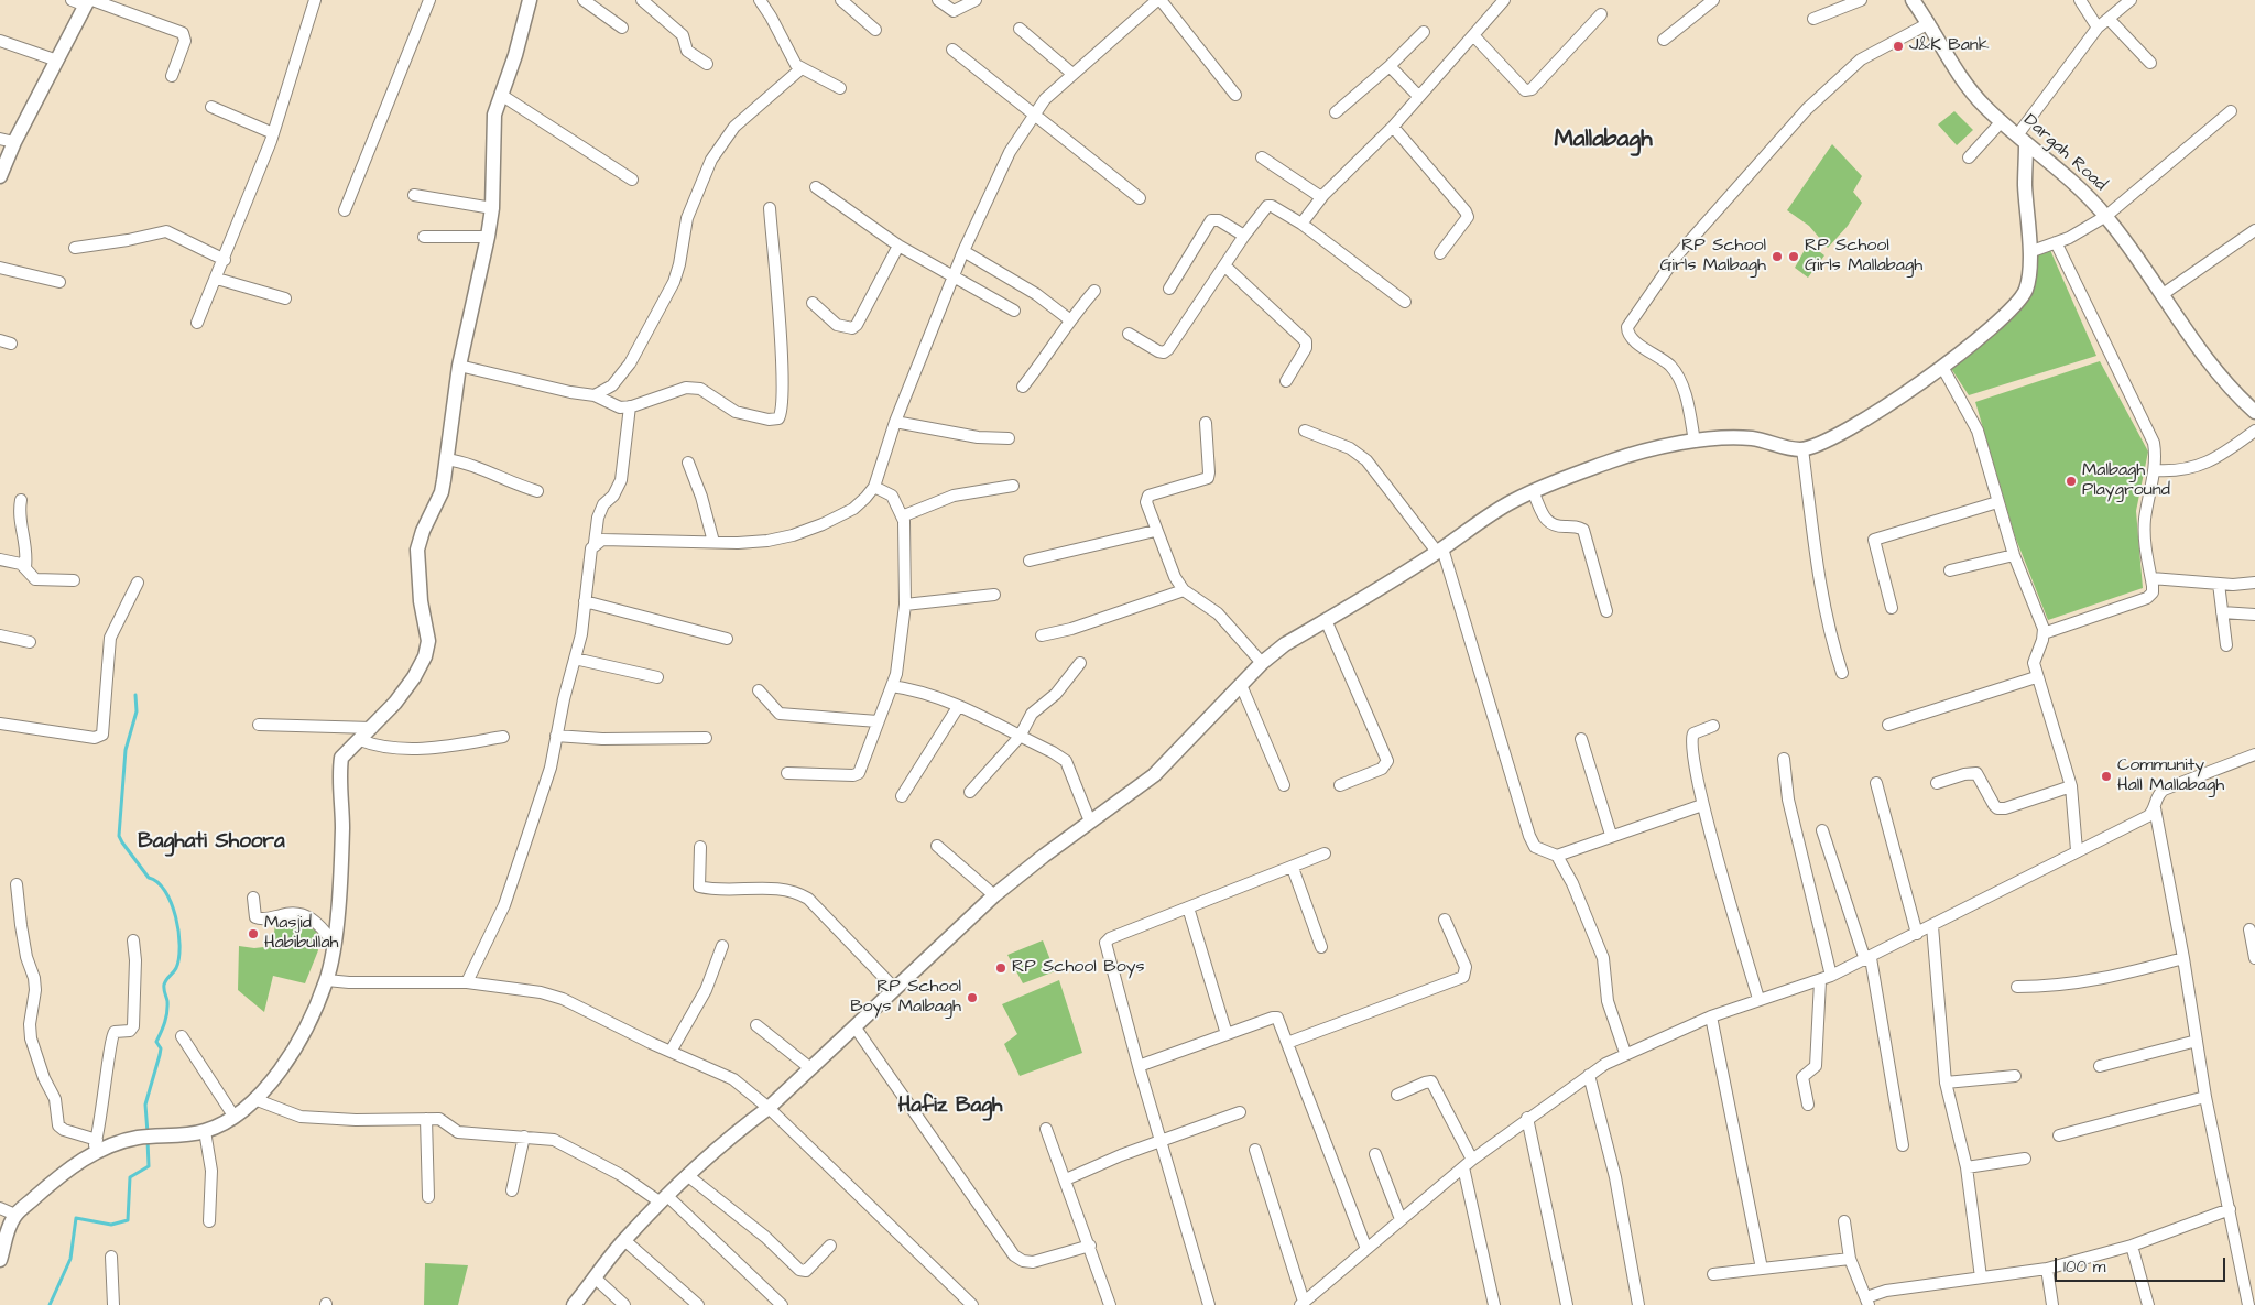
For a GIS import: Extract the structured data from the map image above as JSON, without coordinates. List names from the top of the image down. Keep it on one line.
{"streets":{"street":["Dargah Road"]},"districts":["Mallabagh","Baghati Shoora","Hafiz Bagh"],"places":["J&K Bank","RP School Girls Malbagh","RP School Girls Mallabagh","Malbagh Playground","Community Hall Mallabagh","Masjid Habibullah","RP School Boys","RP School Boys Malbagh"],"scale_bar":"100 m"}
